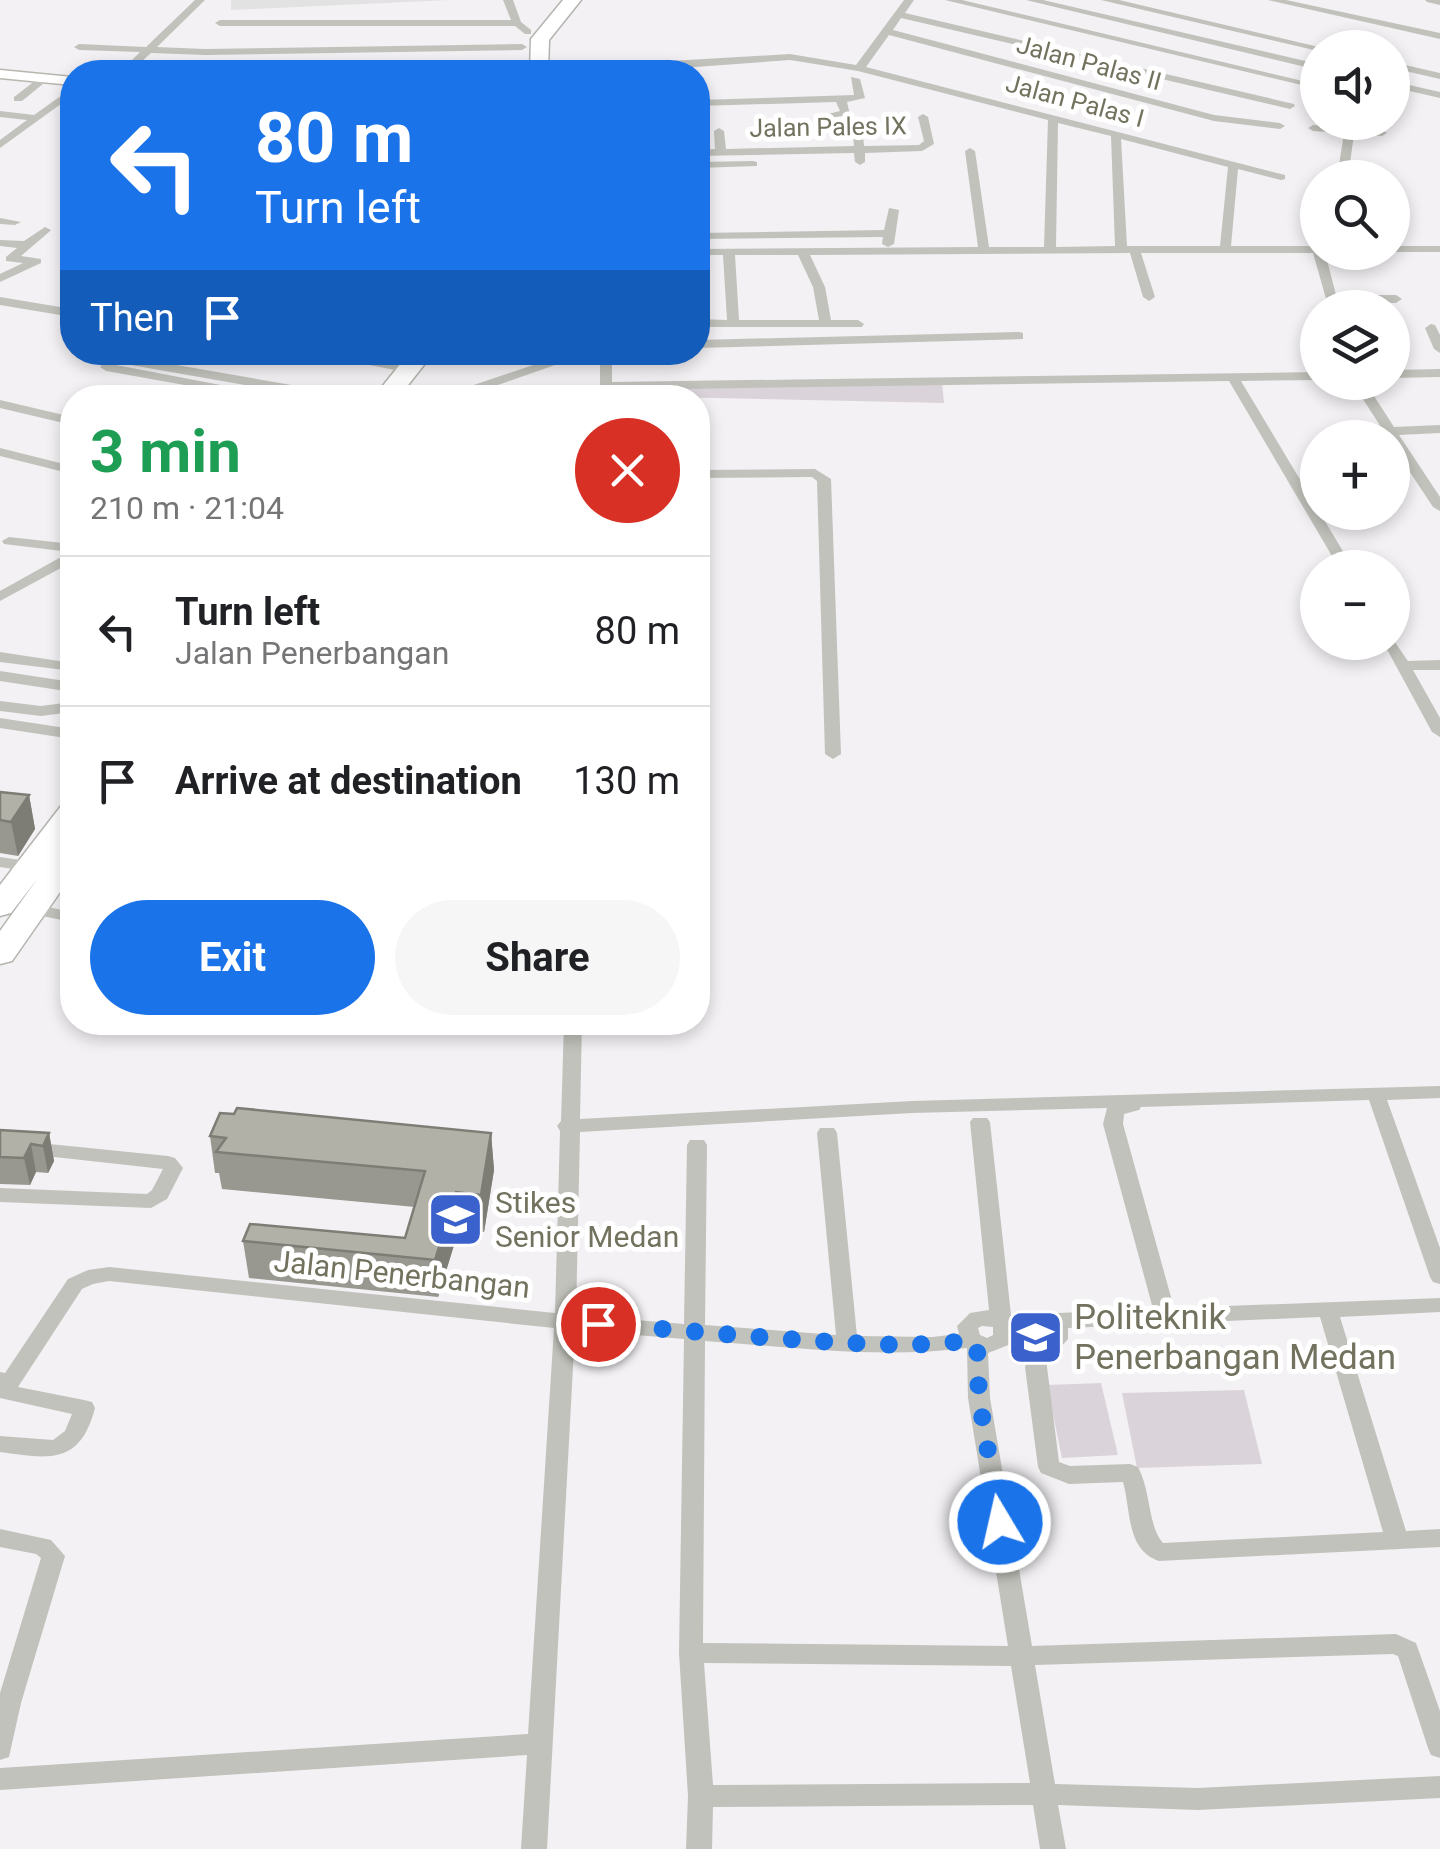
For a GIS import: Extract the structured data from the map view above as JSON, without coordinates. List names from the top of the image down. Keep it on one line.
{"streets":{"street":["Jalan Palas II","Jalan Palas I","Jalan Pales IX","Jalan Penerbangan"]},"places":{"school or university":["Stikes Senior Medan","Politeknik Penerbangan Medan"]},"page":{"map_buttons":["+","−"],"turn":["80 m","Turn left"],"then":"Then","heading":["3 min","210 m · 21:04"],"list":[{"name":"Turn left","note":"Jalan Penerbangan","value":"80 m"},{"name":"Arrive at destination","value":"130 m"}],"buttons":["Exit","Share"]}}
